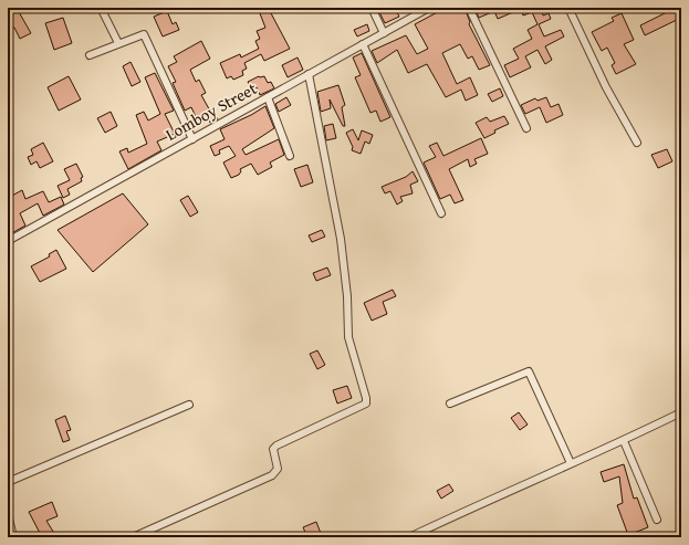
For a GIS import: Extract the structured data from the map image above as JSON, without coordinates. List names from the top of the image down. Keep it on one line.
{"streets":{"street":["Lomboy Street"]}}
